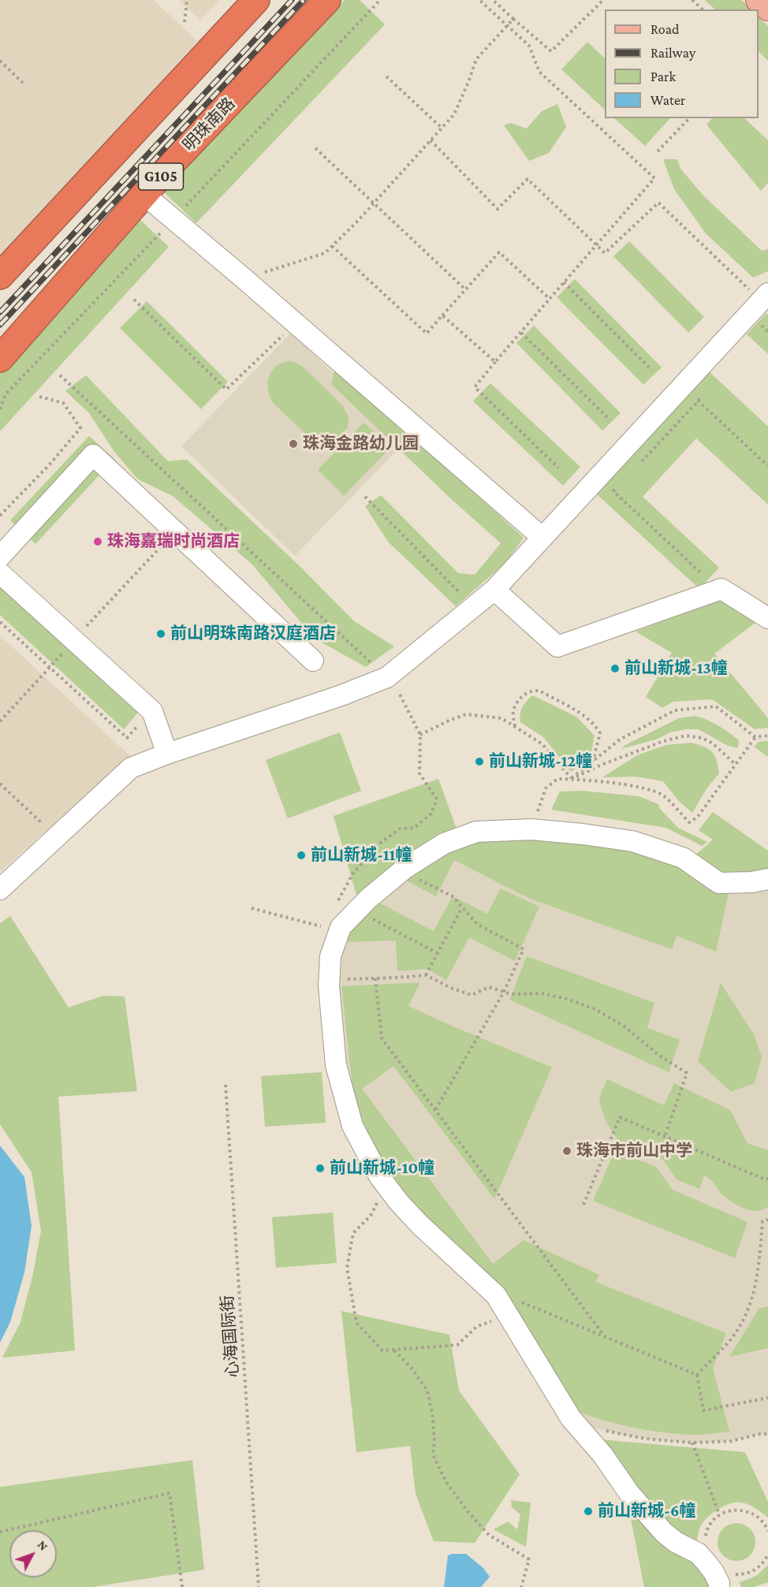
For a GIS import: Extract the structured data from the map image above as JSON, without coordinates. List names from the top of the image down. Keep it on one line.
{"streets":{"highway":["明珠南路","G105"],"path":["心海国际街"]},"places":["珠海金路幼儿园","珠海嘉瑞时尚酒店","前山明珠南路汉庭酒店","前山新城-13幢","前山新城-12幢","前山新城-11幢","珠海市前山中学","前山新城-10幢","前山新城-6幢"],"legend":["Road","Railway","Park","Water"],"north":"top right"}
